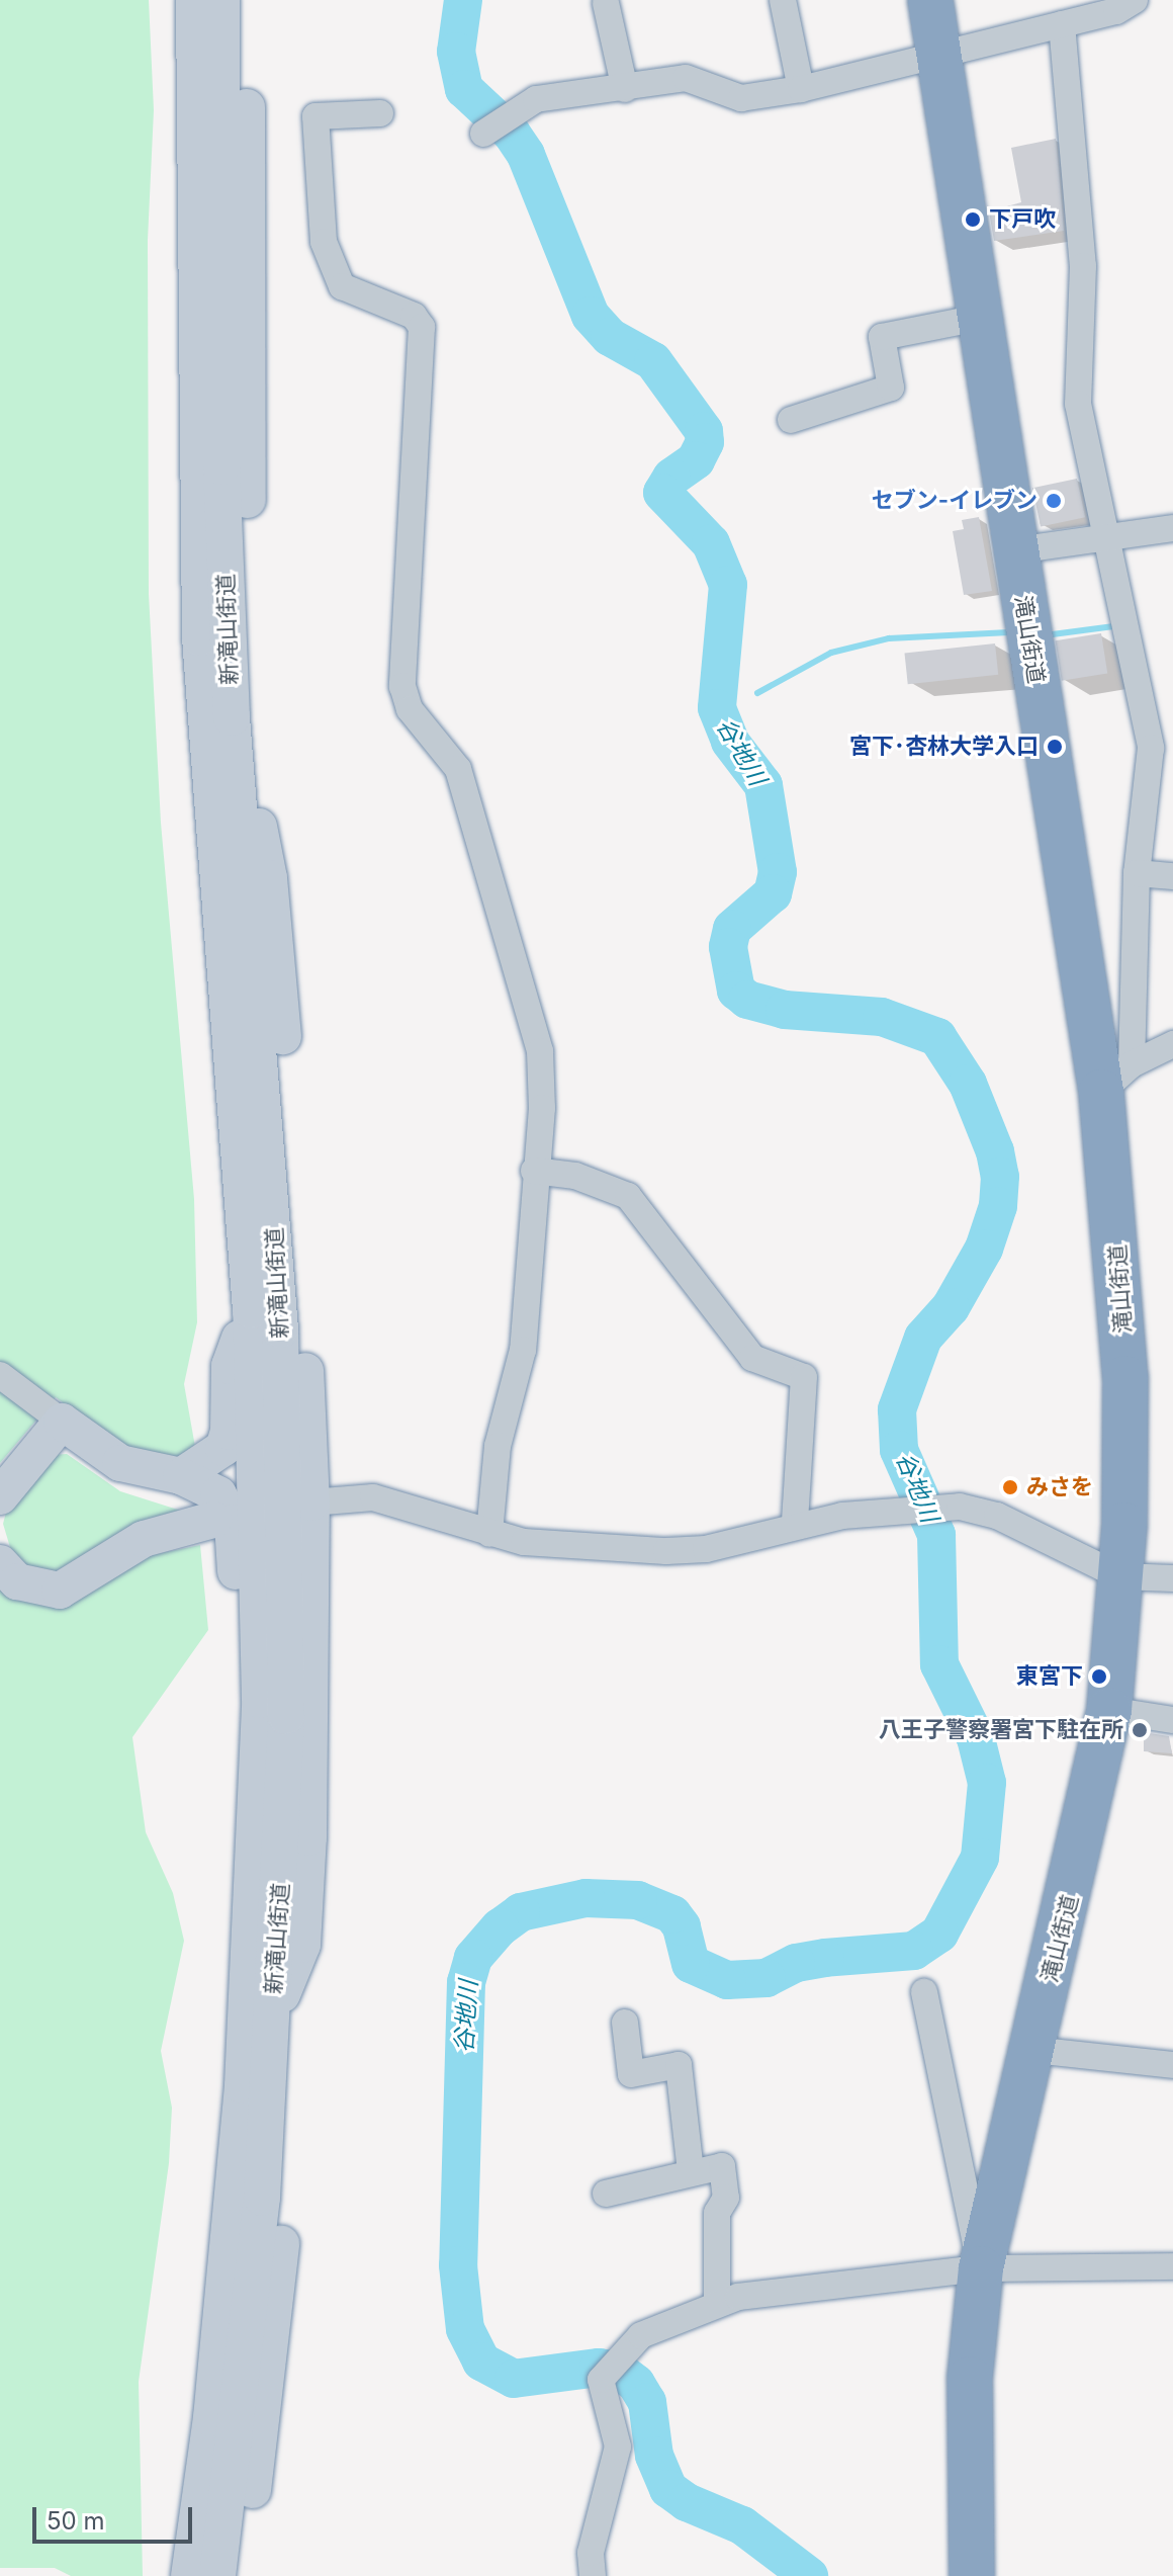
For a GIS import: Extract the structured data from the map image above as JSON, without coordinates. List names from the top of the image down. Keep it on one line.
{"streets":{"highway":["滝山街道"],"main road":["新滝山街道"]},"water":["谷地川"],"places":["下戸吹","セブン-イレブン","宮下･杏林大学入口","みさを","東宮下","八王子警察署宮下駐在所"],"scale_bar":"50 m"}
